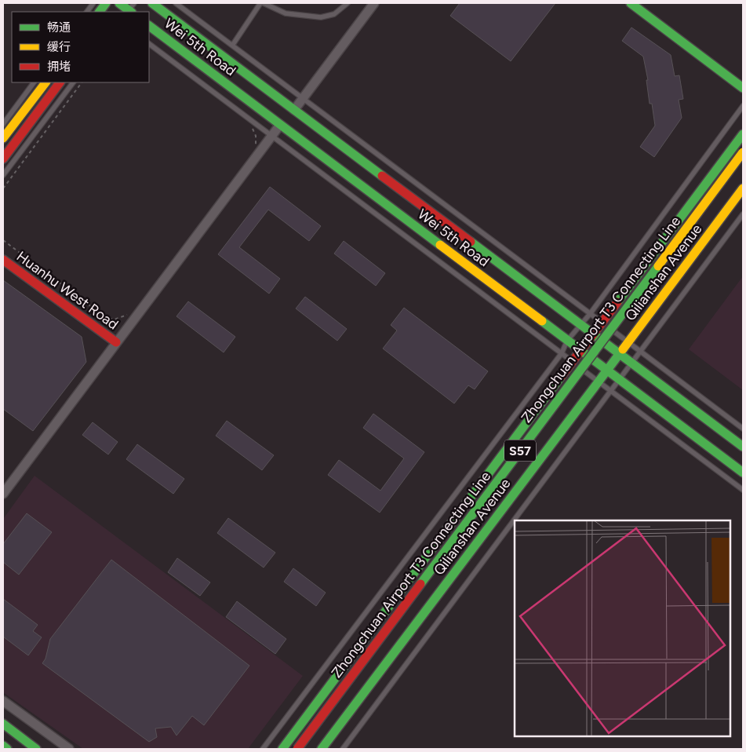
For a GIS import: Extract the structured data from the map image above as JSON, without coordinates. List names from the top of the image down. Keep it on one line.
{"streets":{"main road":["Wei 5th Road","Qilianshan Avenue","Huanhu West Road","Zhongchuan Airport T3 Connecting Line","S57"]},"crossings":[["Wei 5th Road","Qilianshan Avenue"],["Qilianshan Avenue","Zhongchuan Airport T3 Connecting Line"]],"legend":["畅通","缓行","拥堵"]}
